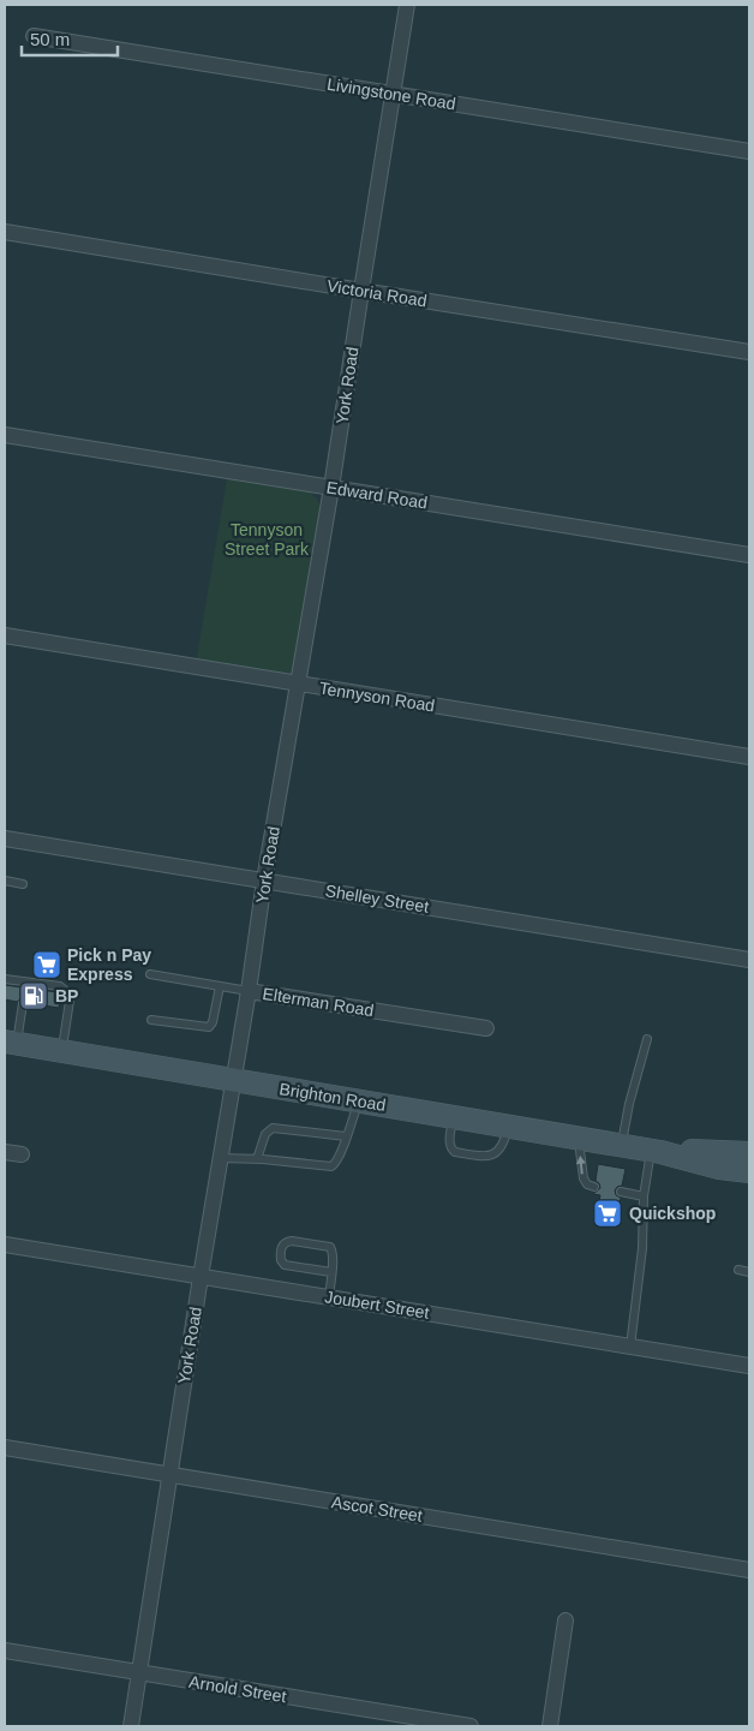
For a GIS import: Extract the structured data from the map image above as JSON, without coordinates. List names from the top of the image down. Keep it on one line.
{"streets":{"main road":["Brighton Road"],"street":["Livingstone Road","Victoria Road","York Road","Edward Road","Tennyson Road","Shelley Street","Elterman Road","Joubert Street","Ascot Street","Arnold Street"]},"crossings":[["Livingstone Road","York Road"],["Victoria Road","York Road"],["York Road","Edward Road"],["York Road","Tennyson Road"],["York Road","Shelley Street"],["York Road","Elterman Road"],["York Road","Brighton Road"],["York Road","Joubert Street"],["York Road","Ascot Street"],["York Road","Arnold Street"]],"parks":["Tennyson Street Park"],"places":{"supermarket":["Pick n Pay Express","Quickshop"],"fuel station":["BP"]},"scale_bar":"50 m"}
